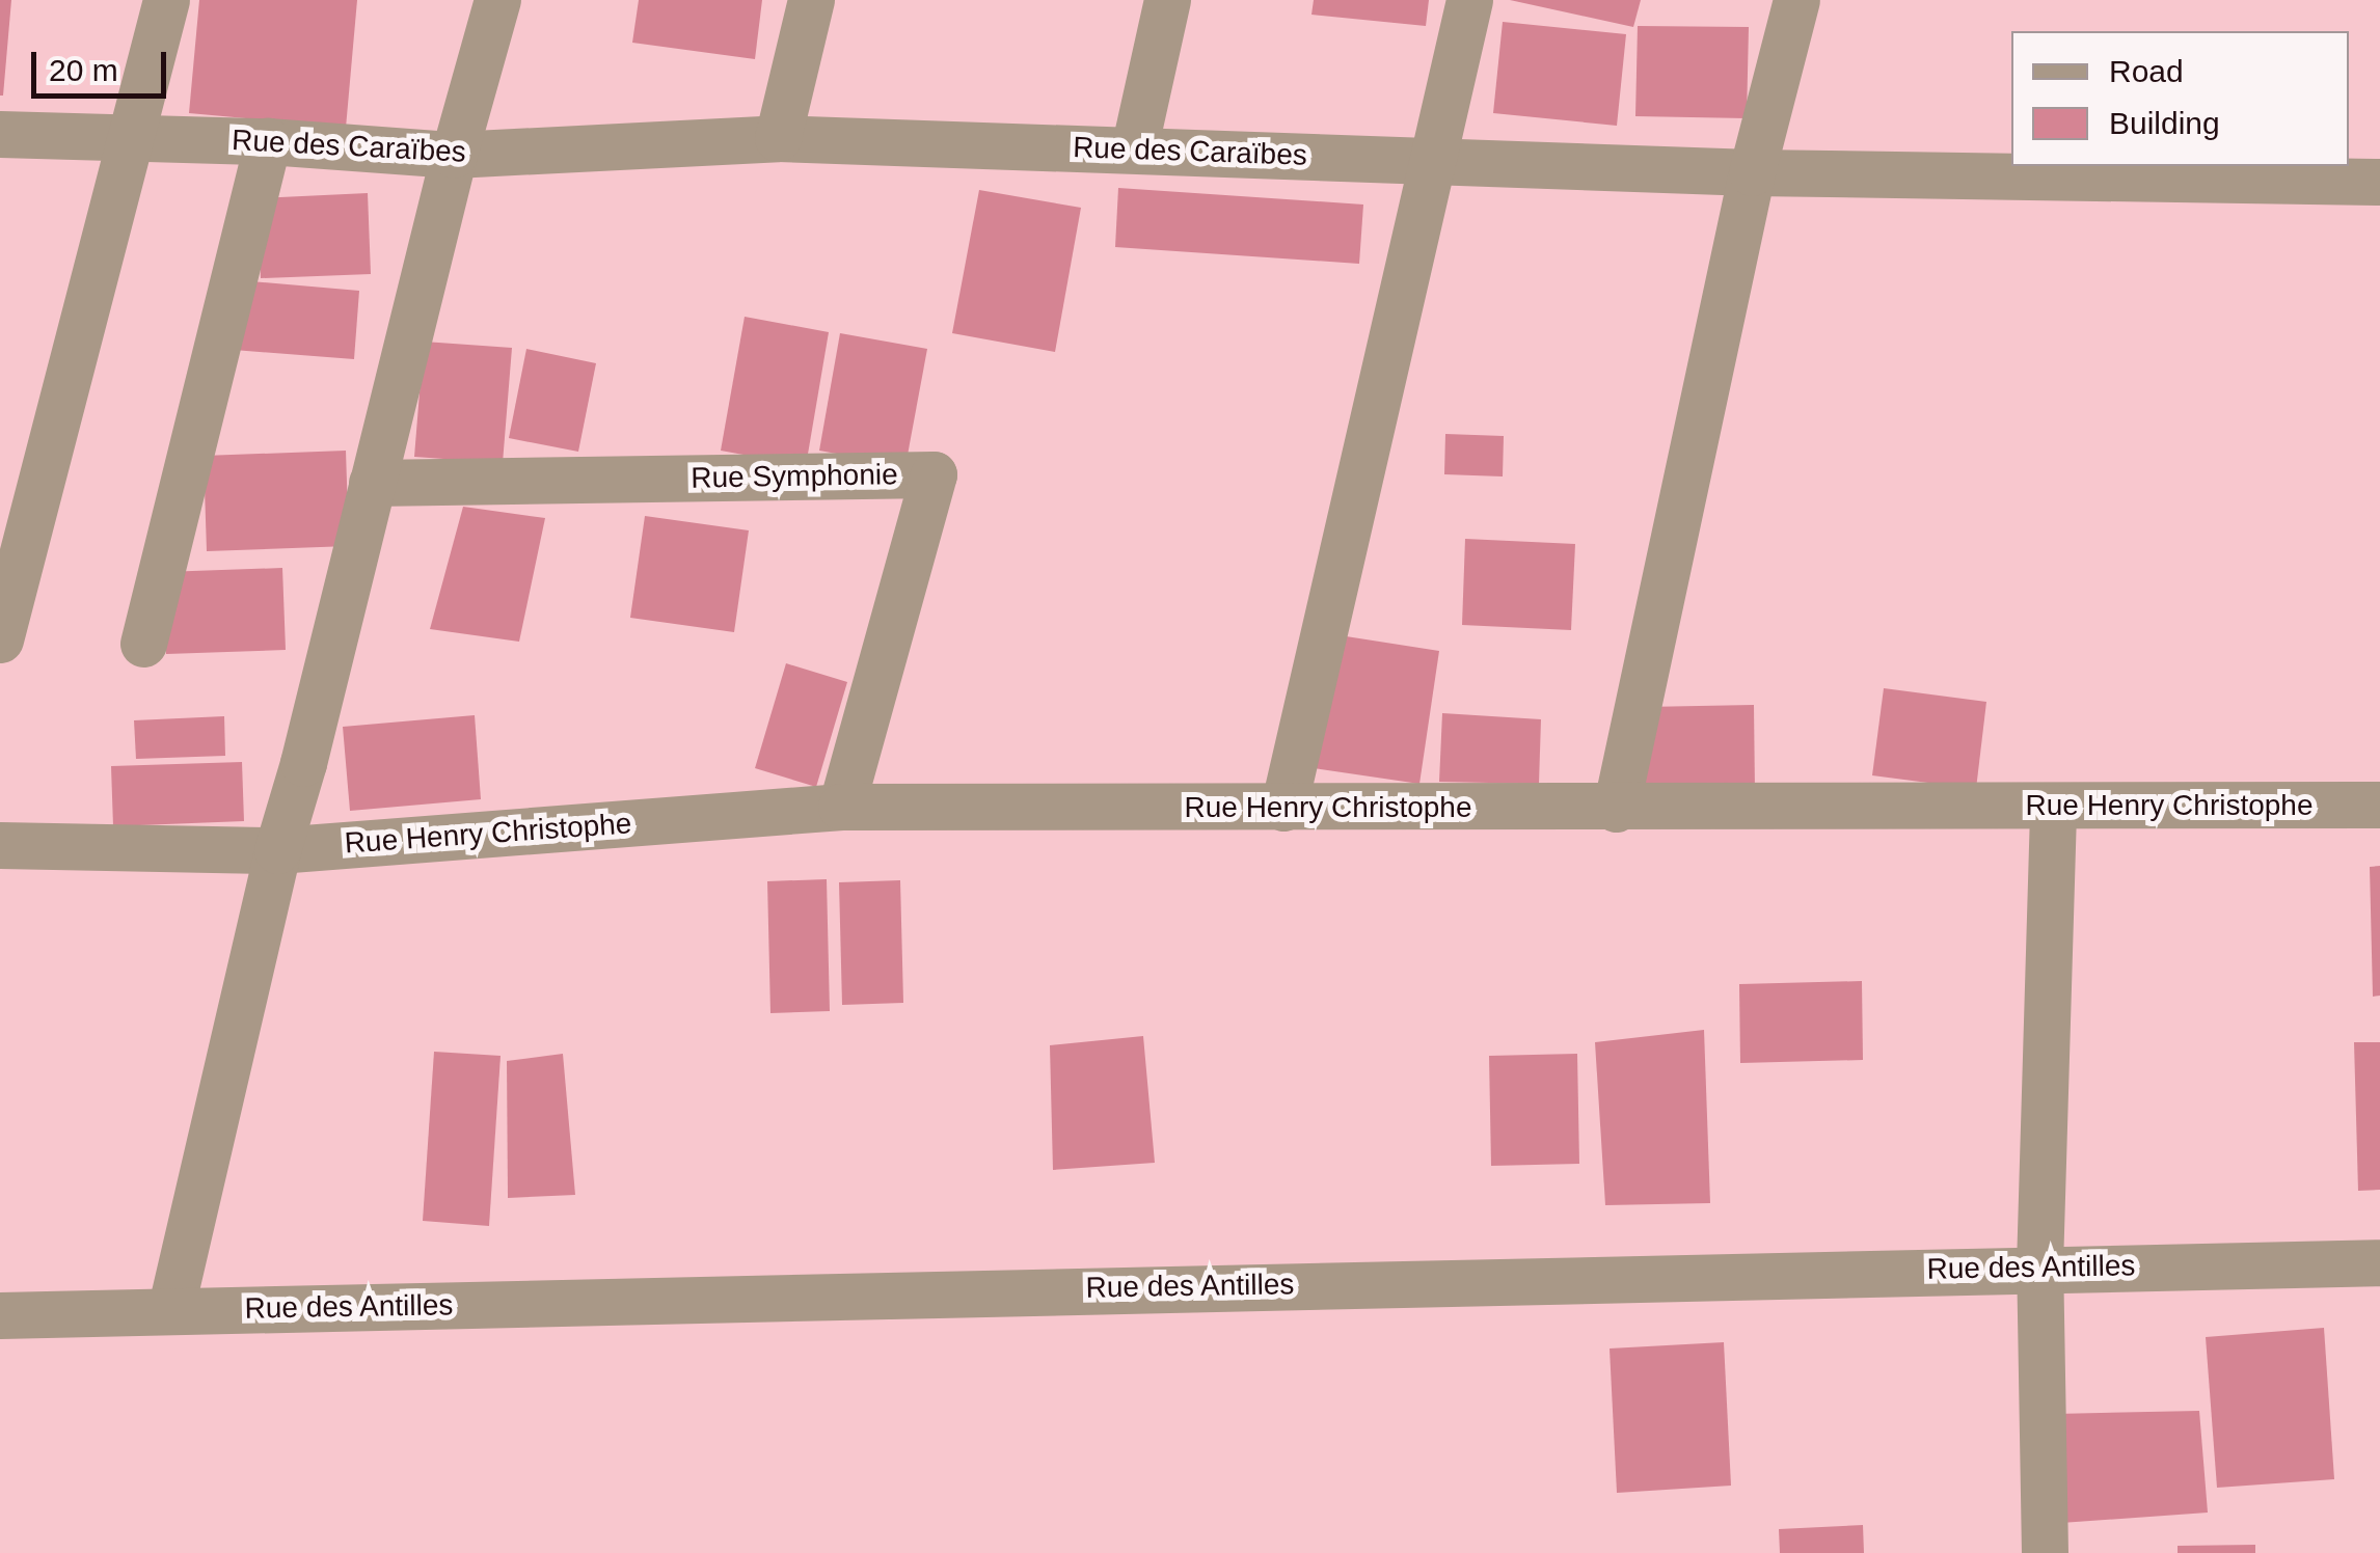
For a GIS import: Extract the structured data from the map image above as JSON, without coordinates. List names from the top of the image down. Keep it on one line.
{"streets":{"street":["Rue des Caraïbes","Rue Symphonie","Rue Henry Christophe","Rue des Antilles"]},"crossings":[["Rue Symphonie","Rue Henry Christophe"]],"legend":["Road","Building"],"scale_bar":"20 m"}
